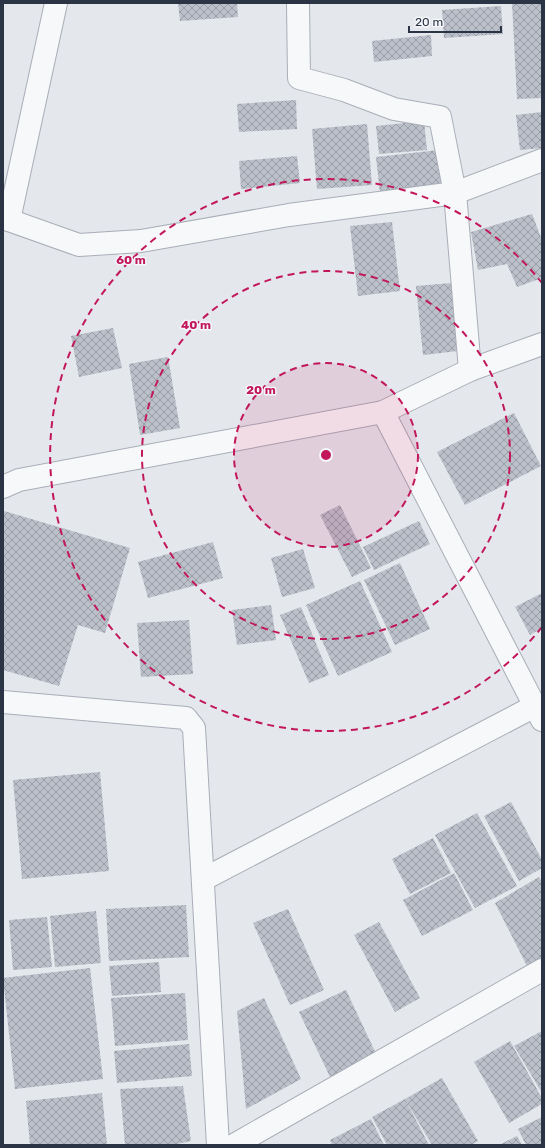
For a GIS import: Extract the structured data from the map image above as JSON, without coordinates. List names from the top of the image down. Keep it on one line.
{"scale_bar":"20 m","rings":["60 m","40 m","20 m"]}
